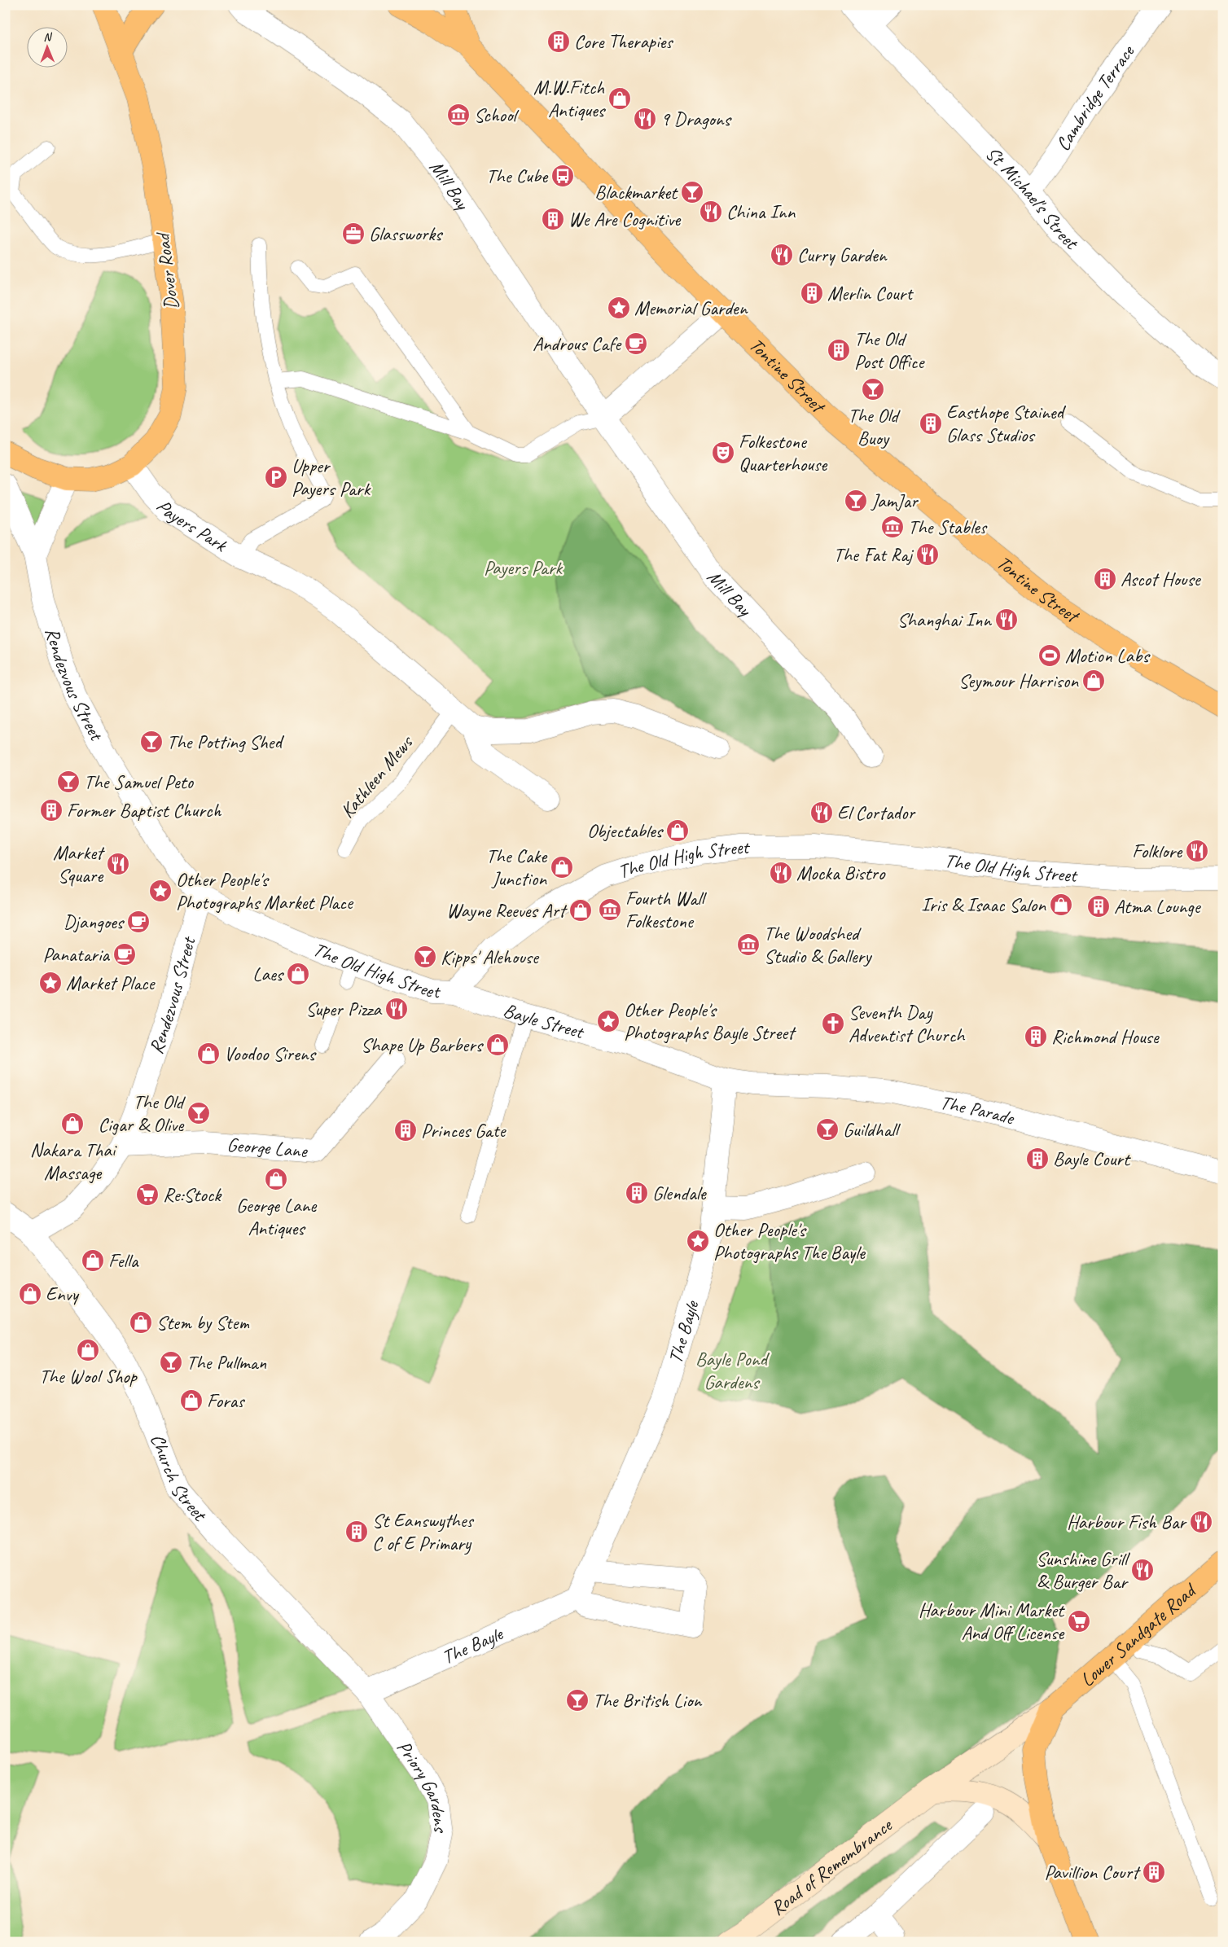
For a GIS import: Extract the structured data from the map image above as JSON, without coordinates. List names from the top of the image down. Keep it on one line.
{"streets":{"main road":["Dover Road","Tontine Street","Lower Sandgate Road"],"street":["Cambridge Terrace","Mill Bay","St Michael's Street","Payers Park","Rendezvous Street","The Old High Street","Bayle Street","The Parade","George Lane","The Bayle","Church Street","Priory Gardens","Road of Remembrance"],"lane":["Kathleen Mews"]},"crossings":[["Cambridge Terrace","St Michael's Street"],["Dover Road","Payers Park"],["Payers Park","Kathleen Mews"],["Rendezvous Street","The Old High Street"],["Rendezvous Street","George Lane"],["Rendezvous Street","Church Street"],["The Old High Street","Bayle Street"],["Bayle Street","The Parade"],["Bayle Street","The Bayle"],["The Parade","The Bayle"],["The Bayle","Church Street"],["The Bayle","Priory Gardens"],["Church Street","Priory Gardens"],["Lower Sandgate Road","Road of Remembrance"]],"parks":["Payers Park","Bayle Pond Gardens"],"places":{"building":["Core Therapies","We Are Cognitive","Merlin Court","The Old Post Office","Easthope Stained Glass Studios","Ascot House","Former Baptist Church","Atma Lounge","Richmond House","Princes Gate","Bayle Court","Glendale","St Eanswythes C of E Primary","Pavillion Court"],"shop":["M.W.Fitch Antiques","Seymour Harrison","Objectables","The Cake Junction","Iris & Isaac Salon","Wayne Reeves Art","Laes","Shape Up Barbers","Voodoo Sirens","Nakara Thai Massage","George Lane Antiques","Fella","Envy","Stem by Stem","The Wool Shop","Foras"],"museum":["School","The Stables","Fourth Wall Folkestone","The Woodshed Studio & Gallery"],"restaurant":["9 Dragons","China Inn","Curry Garden","The Fat Raj","Shanghai Inn","El Cortador","Folklore","Market Square","Mocka Bistro","Super Pizza","Harbour Fish Bar","Sunshine Grill & Burger Bar"],"bus stop":["The Cube"],"bar":["Blackmarket","The Old Buoy","JamJar","The Potting Shed","The Samuel Peto","Kipps' Alehouse","The Old Cigar & Olive","Guildhall","The Pullman","The British Lion"],"office":["Glassworks"],"place":["Memorial Garden","Other People's Photographs Market Place","Market Place","Other People's Photographs Bayle Street","Other People's Photographs The Bayle"],"cafe":["Androus Cafe","Djangoes","Panataria"],"theatre":["Folkestone Quarterhouse"],"parking":["Upper Payers Park"],"sports":["Motion Labs"],"church":["Seventh Day Adventist Church"],"supermarket":["Re:Stock","Harbour Mini Market And Off License"]},"north":"top"}
